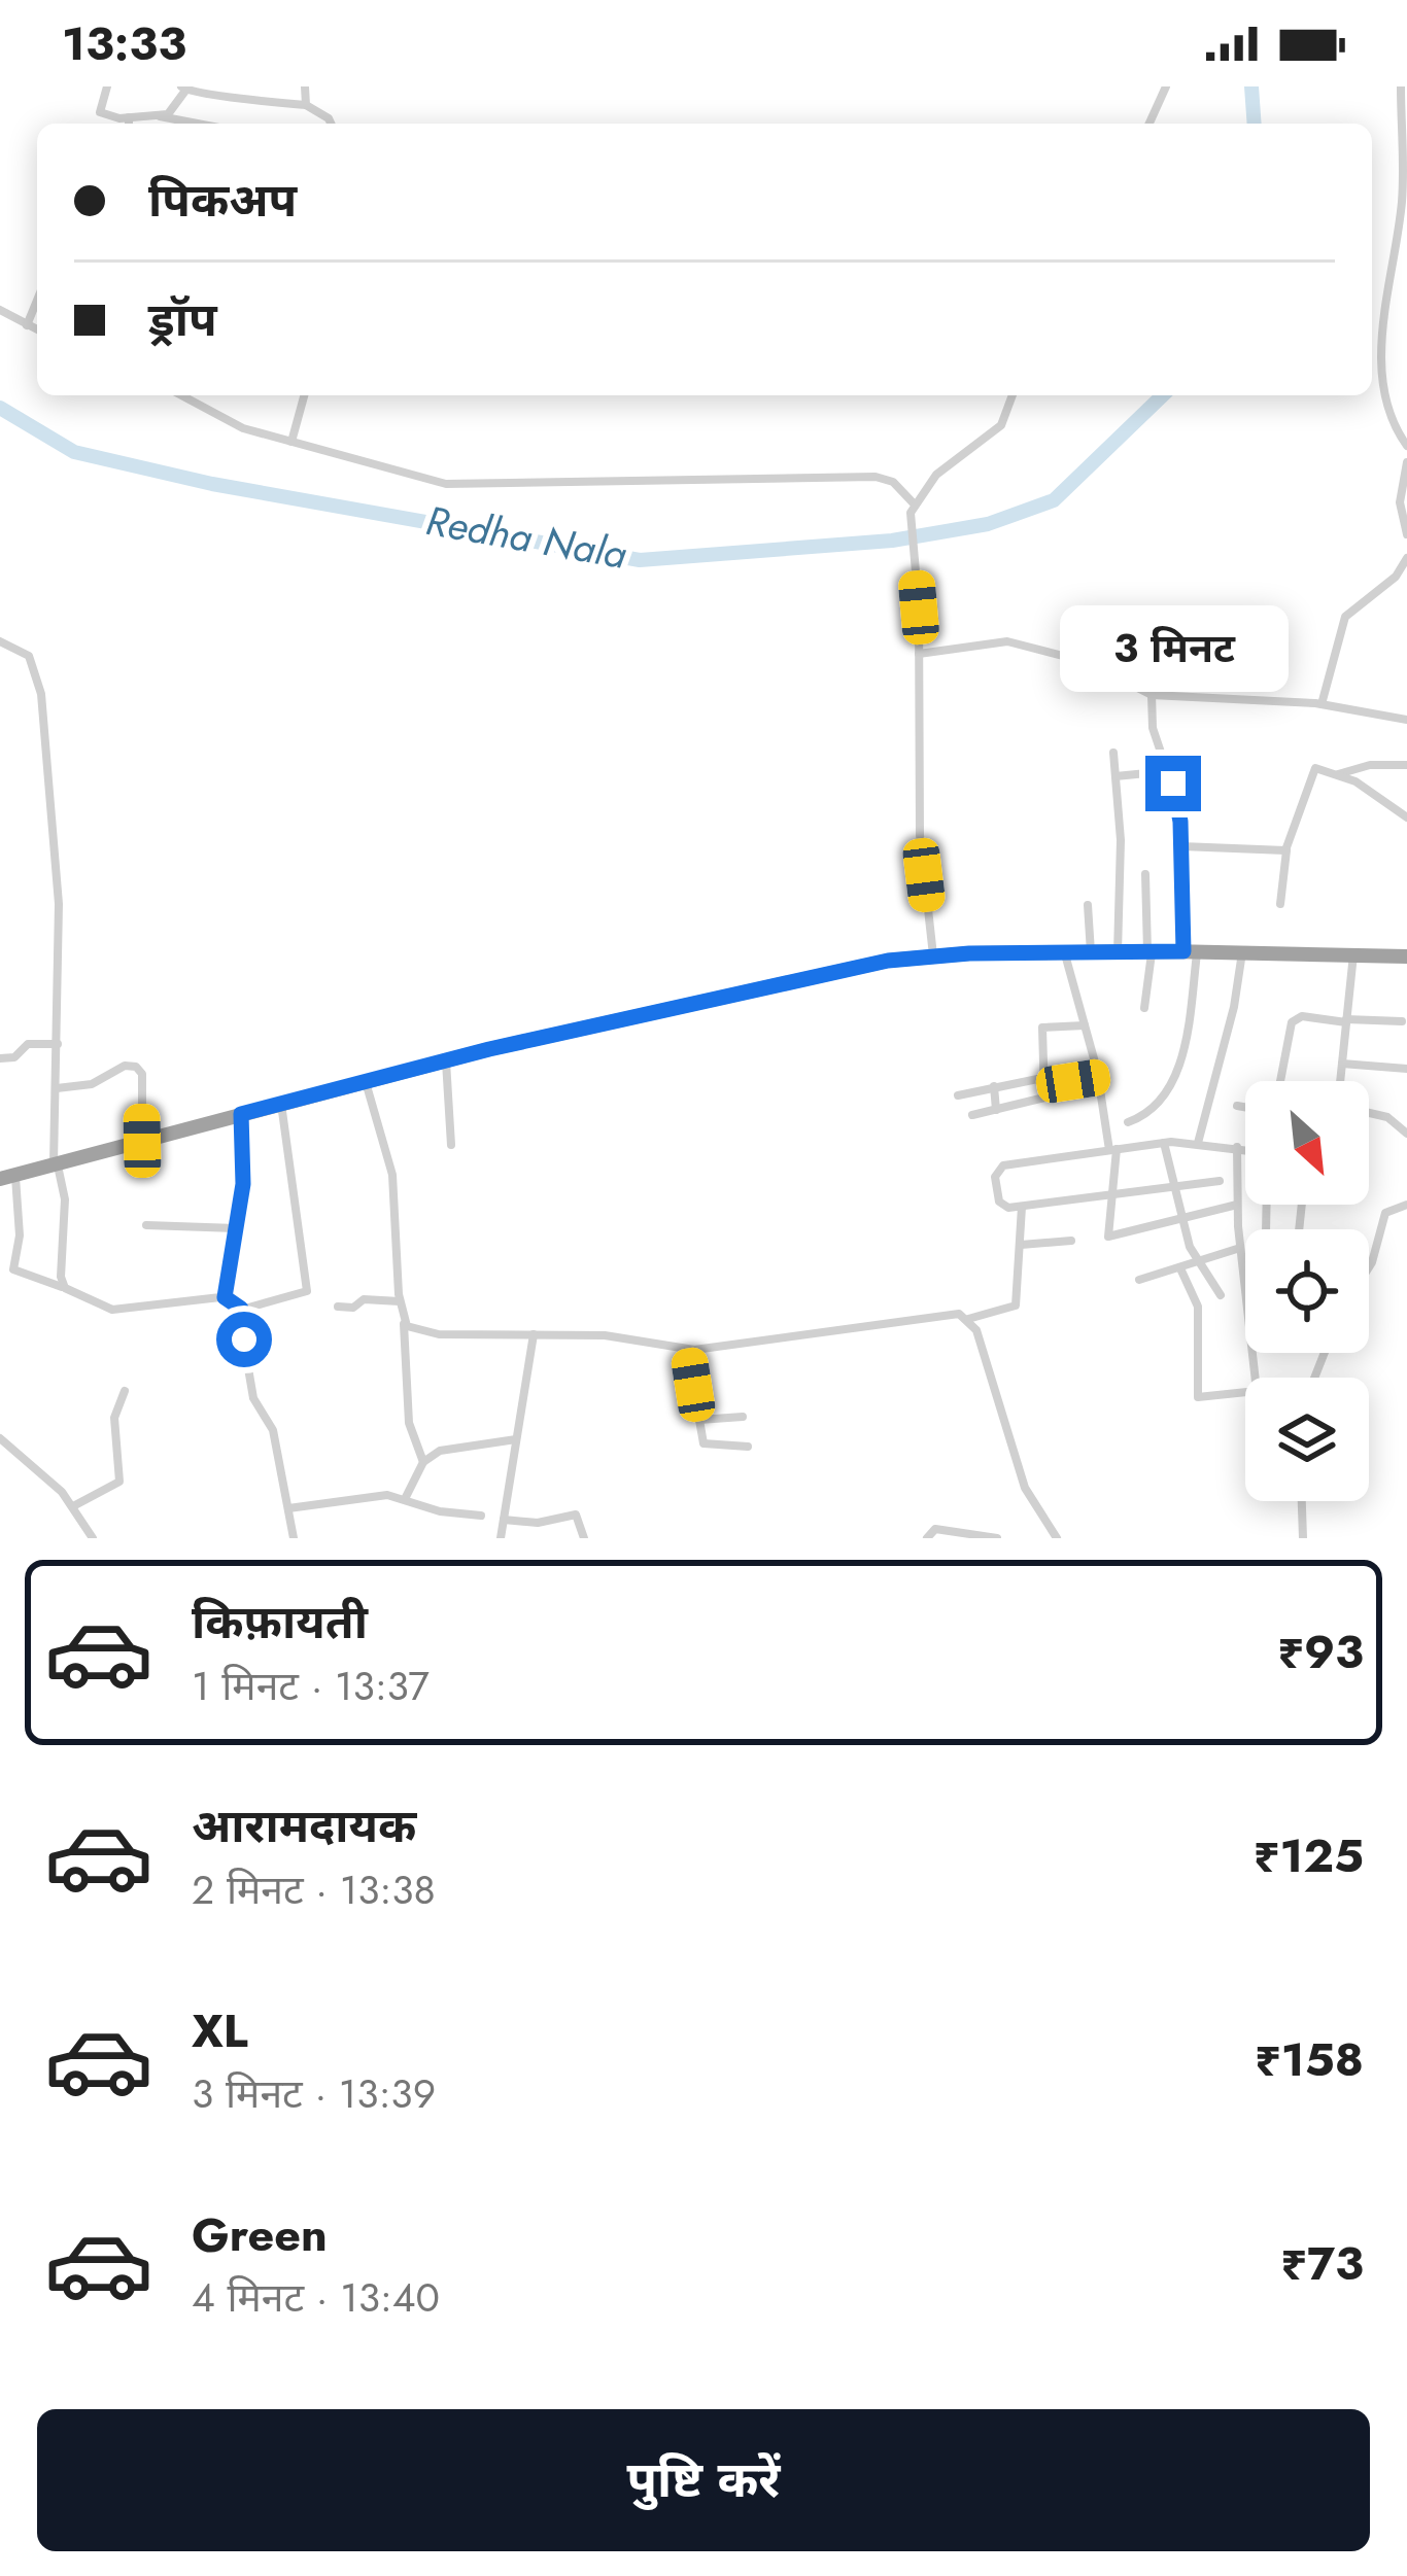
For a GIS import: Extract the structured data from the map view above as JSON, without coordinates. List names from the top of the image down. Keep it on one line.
{"water":["Redha Nala"],"north":"bottom right","page":{"status":"13:33","banner":["पिकअप","ड्रॉप"],"bubble":"3 मिनट","list":[{"name":"किफ़ायती","note":"1 मिनट · 13:37","value":"₹93"},{"name":"आरामदायक","note":"2 मिनट · 13:38","value":"₹125"},{"name":"XL","note":"3 मिनट · 13:39","value":"₹158"},{"name":"Green","note":"4 मिनट · 13:40","value":"₹73"}],"buttons":"पुष्टि करें"}}
